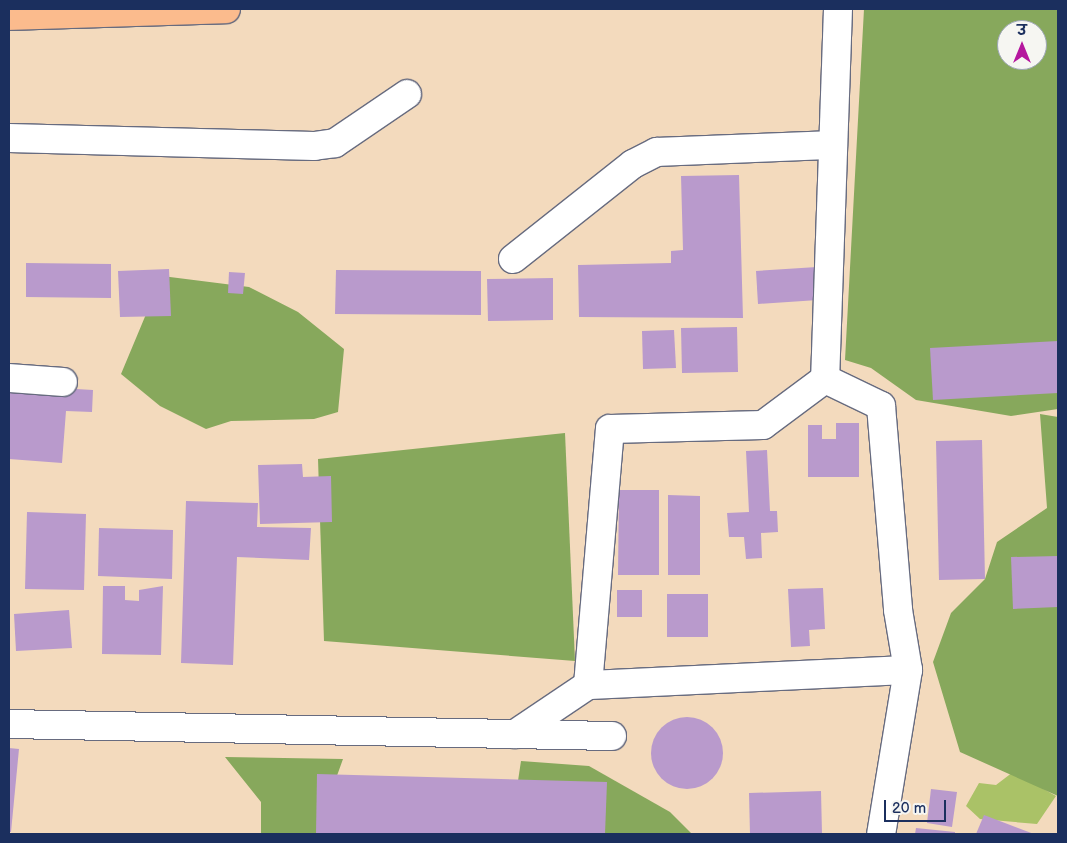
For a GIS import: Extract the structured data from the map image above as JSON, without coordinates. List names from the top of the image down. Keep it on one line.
{"scale_bar":"20 m","north":"top"}
